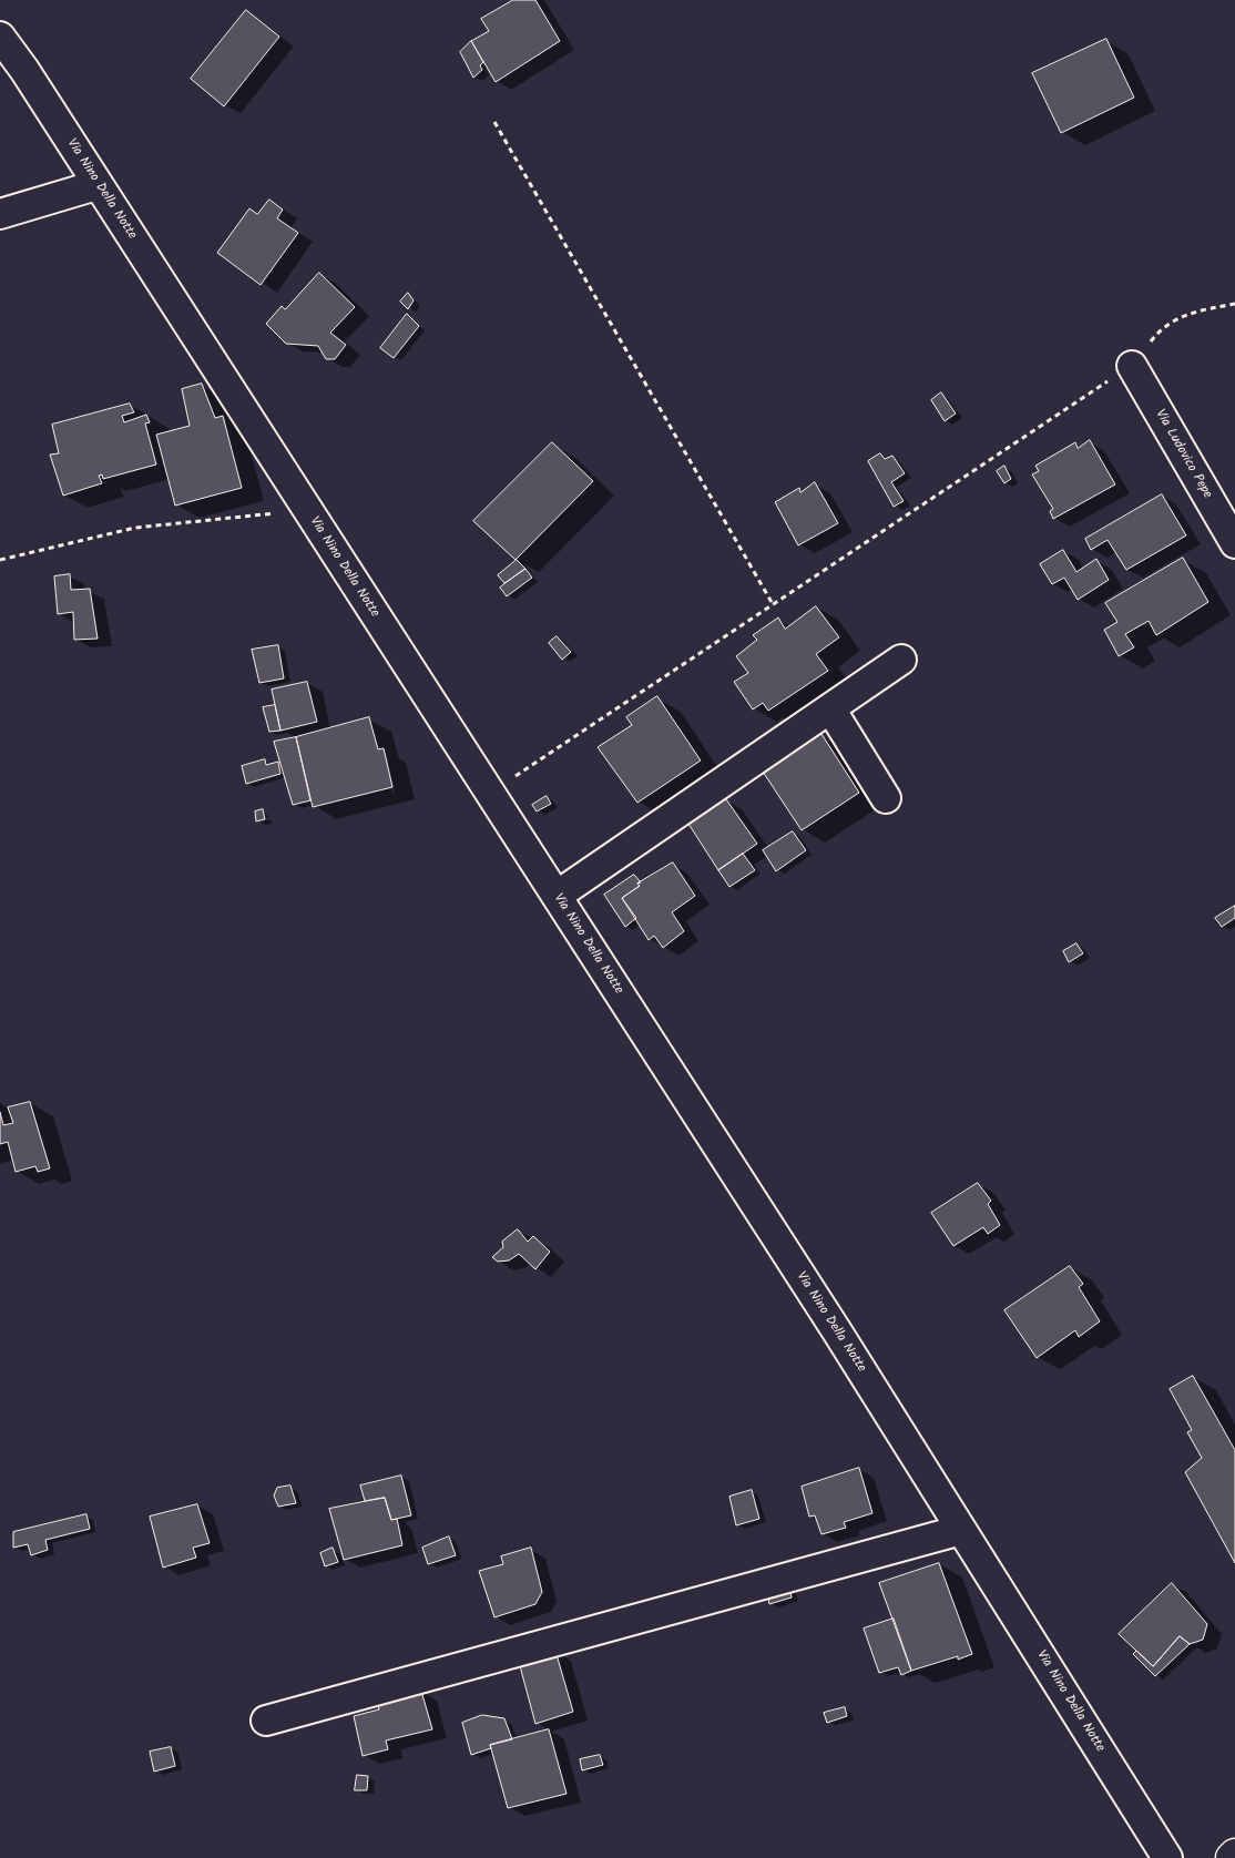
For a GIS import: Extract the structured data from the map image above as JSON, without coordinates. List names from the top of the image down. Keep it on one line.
{"streets":{"street":["Via Nino Della Notte","Via Ludovico Pepe"]}}
